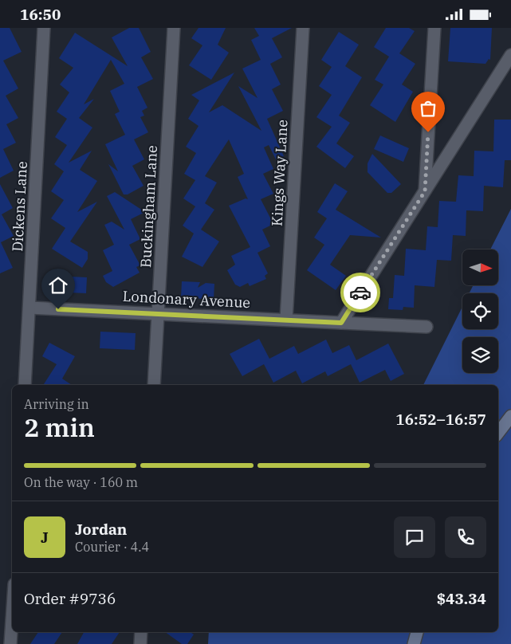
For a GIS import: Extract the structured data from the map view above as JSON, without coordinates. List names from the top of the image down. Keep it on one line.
{"streets":{"street":["Kings Way Lane","Dickens Lane","Buckingham Lane","Londonary Avenue"]},"crossings":[["Kings Way Lane","Londonary Avenue"],["Dickens Lane","Londonary Avenue"],["Buckingham Lane","Londonary Avenue"]],"north":"right","page":{"status":"16:50","heading":["2 min","Arriving in","16:52–16:57"],"panel":["Jordan","Courier · 4.4","Order #9736","$43.34"],"bar":"On the way · 160 m","round":"J"}}
